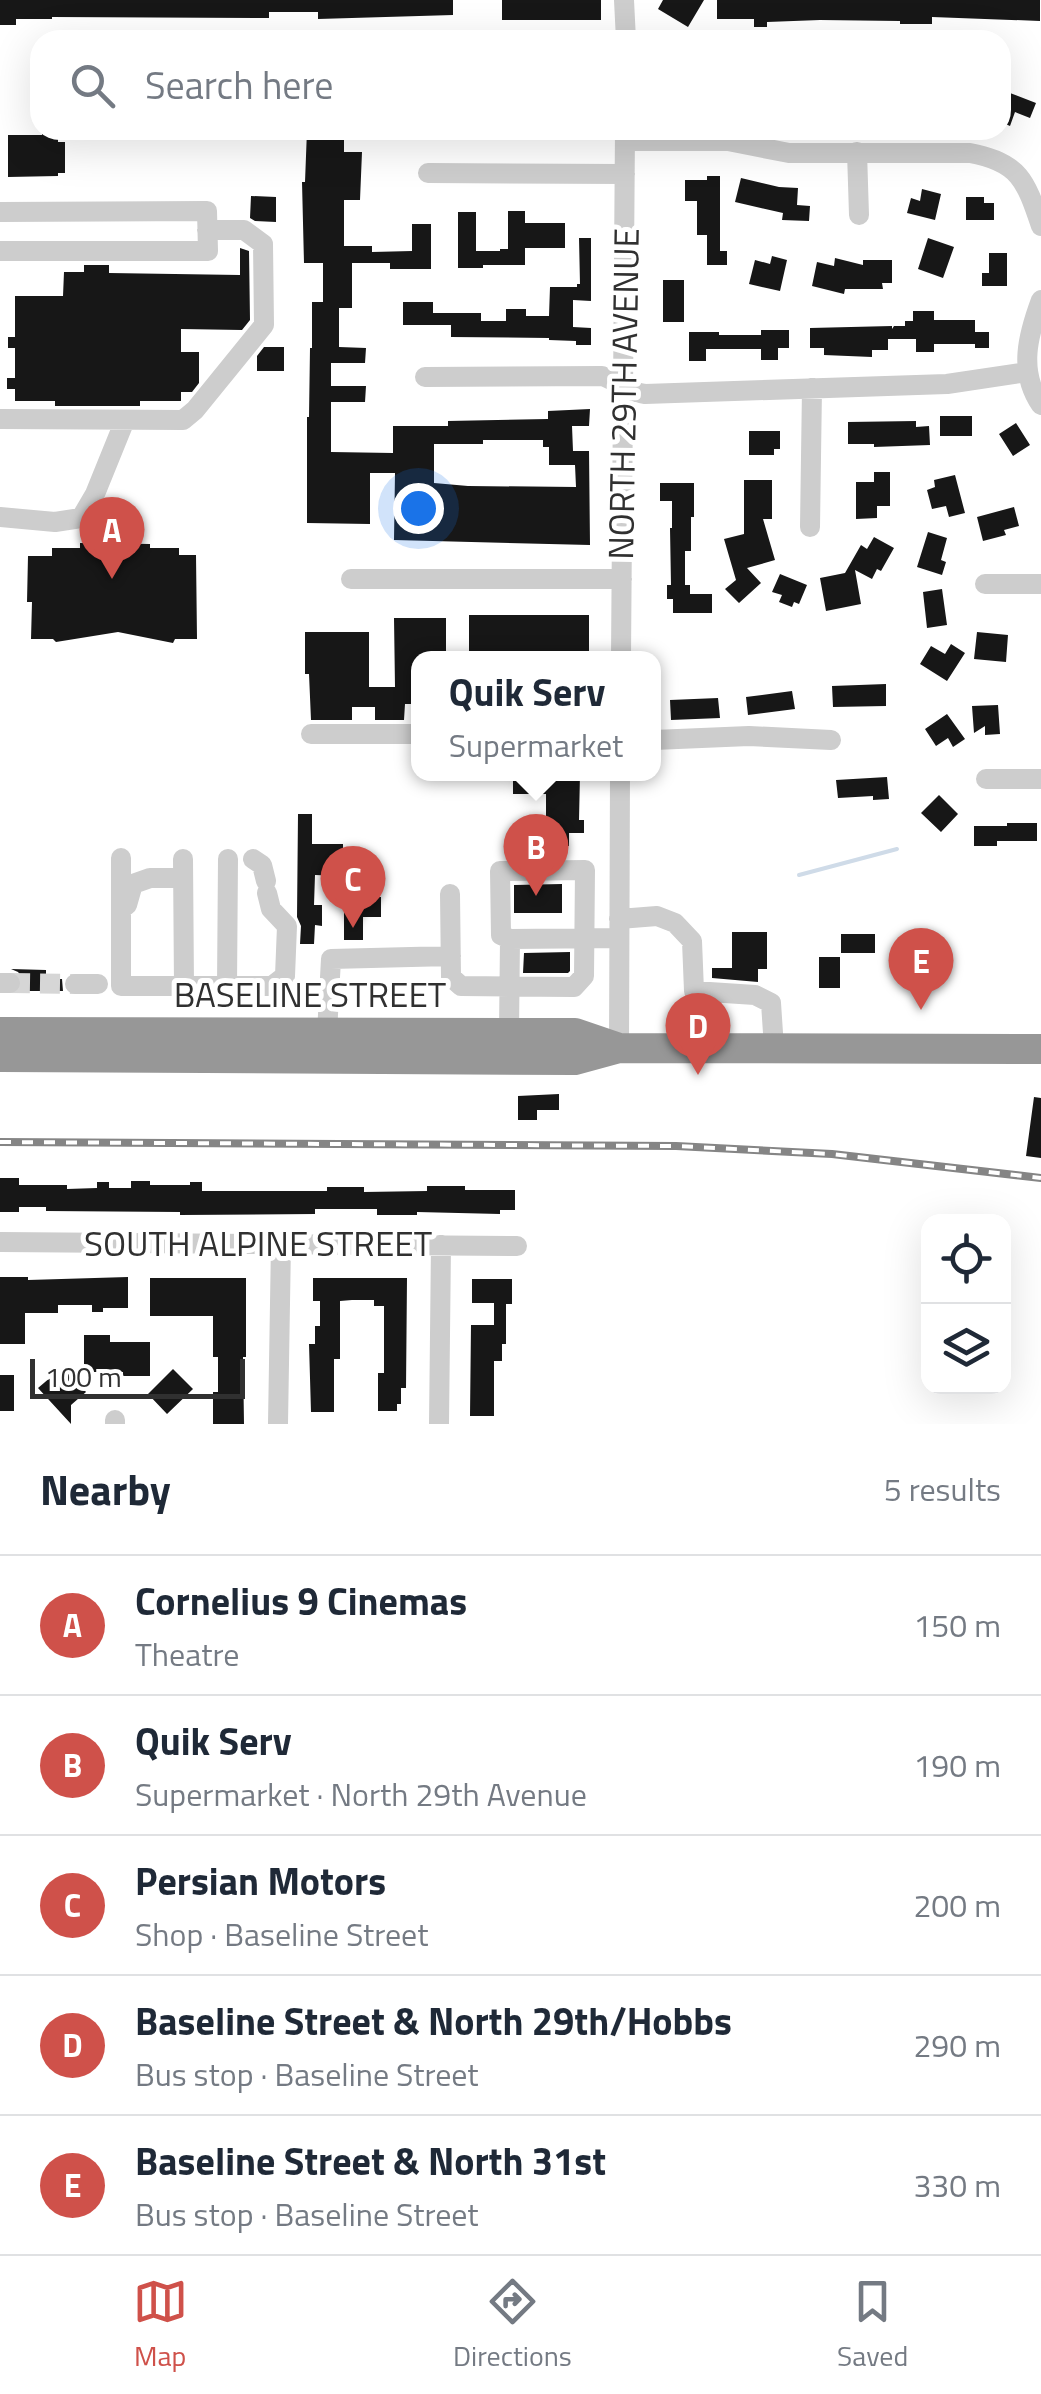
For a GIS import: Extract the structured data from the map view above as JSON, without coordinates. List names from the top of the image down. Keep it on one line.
{"streets":{"highway":["BASELINE STREET"],"street":["NORTH 29TH AVENUE","SOUTH ALPINE STREET"]},"scale_bar":"100 m","page":{"search":"Search here","pins":["A","B","C","E","D"],"popup":["Quik Serv","Supermarket"],"scale":"100 m","heading":["Nearby","5 results"],"list":[{"mark":"A","name":"Cornelius 9 Cinemas","note":"Theatre","value":"150 m"},{"mark":"B","name":"Quik Serv","note":"Supermarket · North 29th Avenue","value":"190 m"},{"mark":"C","name":"Persian Motors","note":"Shop · Baseline Street","value":"200 m"},{"mark":"D","name":"Baseline Street & North 29th/Hobbs","note":"Bus stop · Baseline Street","value":"290 m"},{"mark":"E","name":"Baseline Street & North 31st","note":"Bus stop · Baseline Street","value":"330 m"}],"nav":["Map","Directions","Saved"]}}
